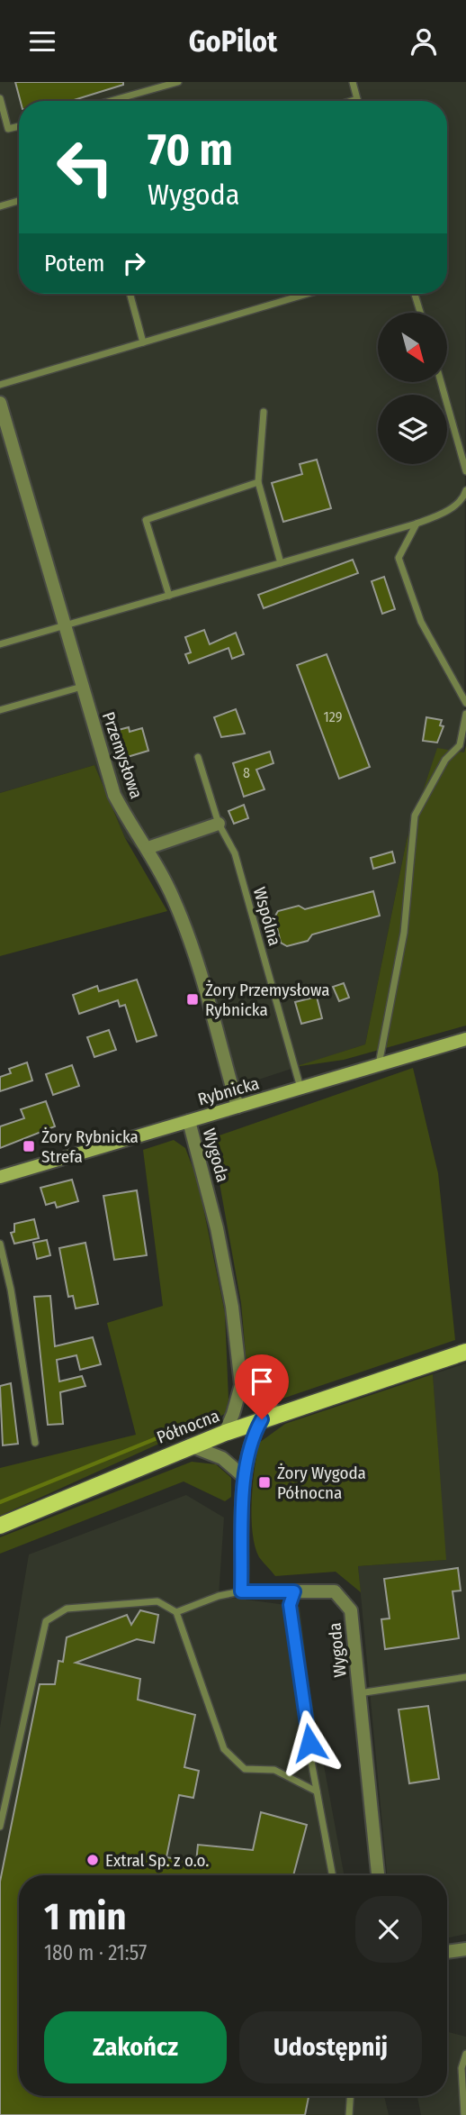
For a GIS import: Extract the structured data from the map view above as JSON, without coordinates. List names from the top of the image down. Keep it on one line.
{"streets":{"main road":["Północna"],"street":["Przemysłowa","Rybnicka","Wygoda"],"lane":["Wspólna"]},"crossings":[["Przemysłowa","Rybnicka"],["Wspólna","Rybnicka"],["Rybnicka","Wygoda"]],"places":{"transit":["Żory Przemysłowa Rybnicka","Żory Rybnicka Strefa","Żory Wygoda Północna"],"other":["Extral Sp. z o.o."]},"house_numbers":["129","8"],"north":"bottom right","page":{"header":"GoPilot","turn":["70 m","Wygoda"],"then":"Potem","heading":["1 min","180 m · 21:57"],"buttons":["Zakończ","Udostępnij"]}}
